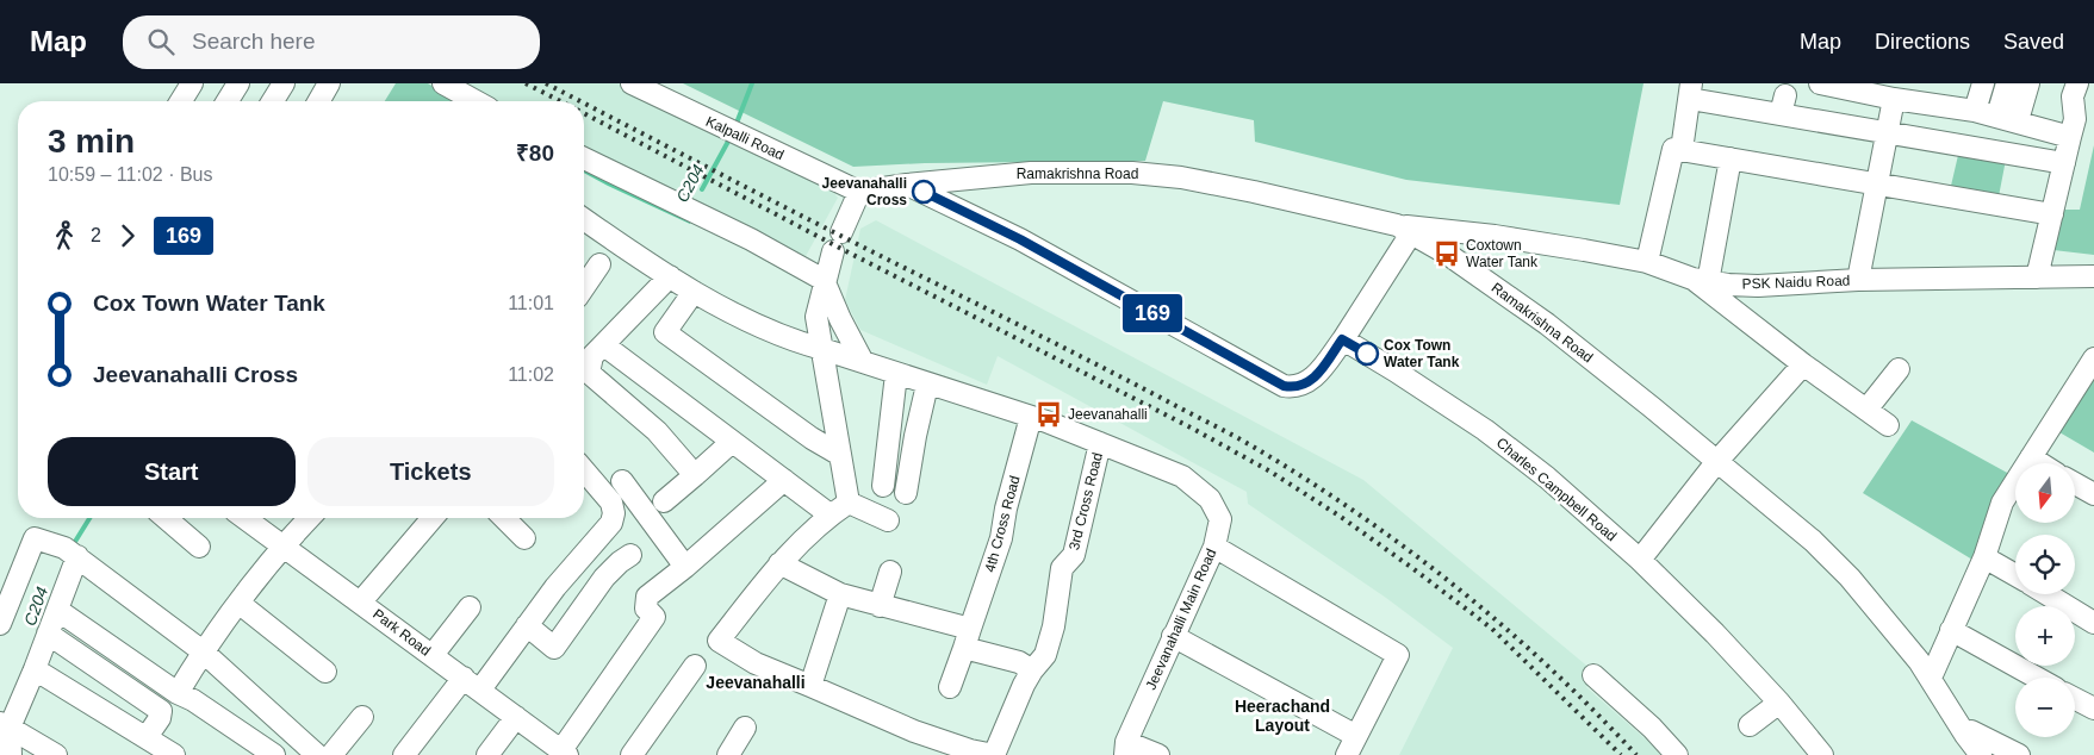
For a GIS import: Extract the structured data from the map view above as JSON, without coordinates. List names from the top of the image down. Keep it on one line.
{"streets":{"street":["Kalpalli Road","Ramakrishna Road","PSK Naidu Road","Charles Campbell Road","3rd Cross Road","4th Cross Road","Jeevanahalli Main Road","Park Road"]},"crossings":[["Kalpalli Road","Ramakrishna Road"],["Ramakrishna Road","PSK Naidu Road"],["3rd Cross Road","Jeevanahalli Main Road"],["4th Cross Road","Jeevanahalli Main Road"]],"districts":["Jeevanahalli","Heerachand Layout"],"water":["C204"],"places":{"other":["Jeevanahalli Cross","Cox Town Water Tank"],"bus stop":["Coxtown Water Tank","Jeevanahalli"]},"lines":["bus line 169"],"north":"bottom","page":{"header":"Map","search":"Search here","nav":["Map","Directions","Saved"],"on_map":"169","heading":["3 min","10:59 – 11:02 · Bus","₹80"],"legs":["2","169"],"list":[{"name":"Cox Town Water Tank","value":"11:01"},{"name":"Jeevanahalli Cross","value":"11:02"}],"buttons":["Start","Tickets"],"map_buttons":["+","−"]}}
